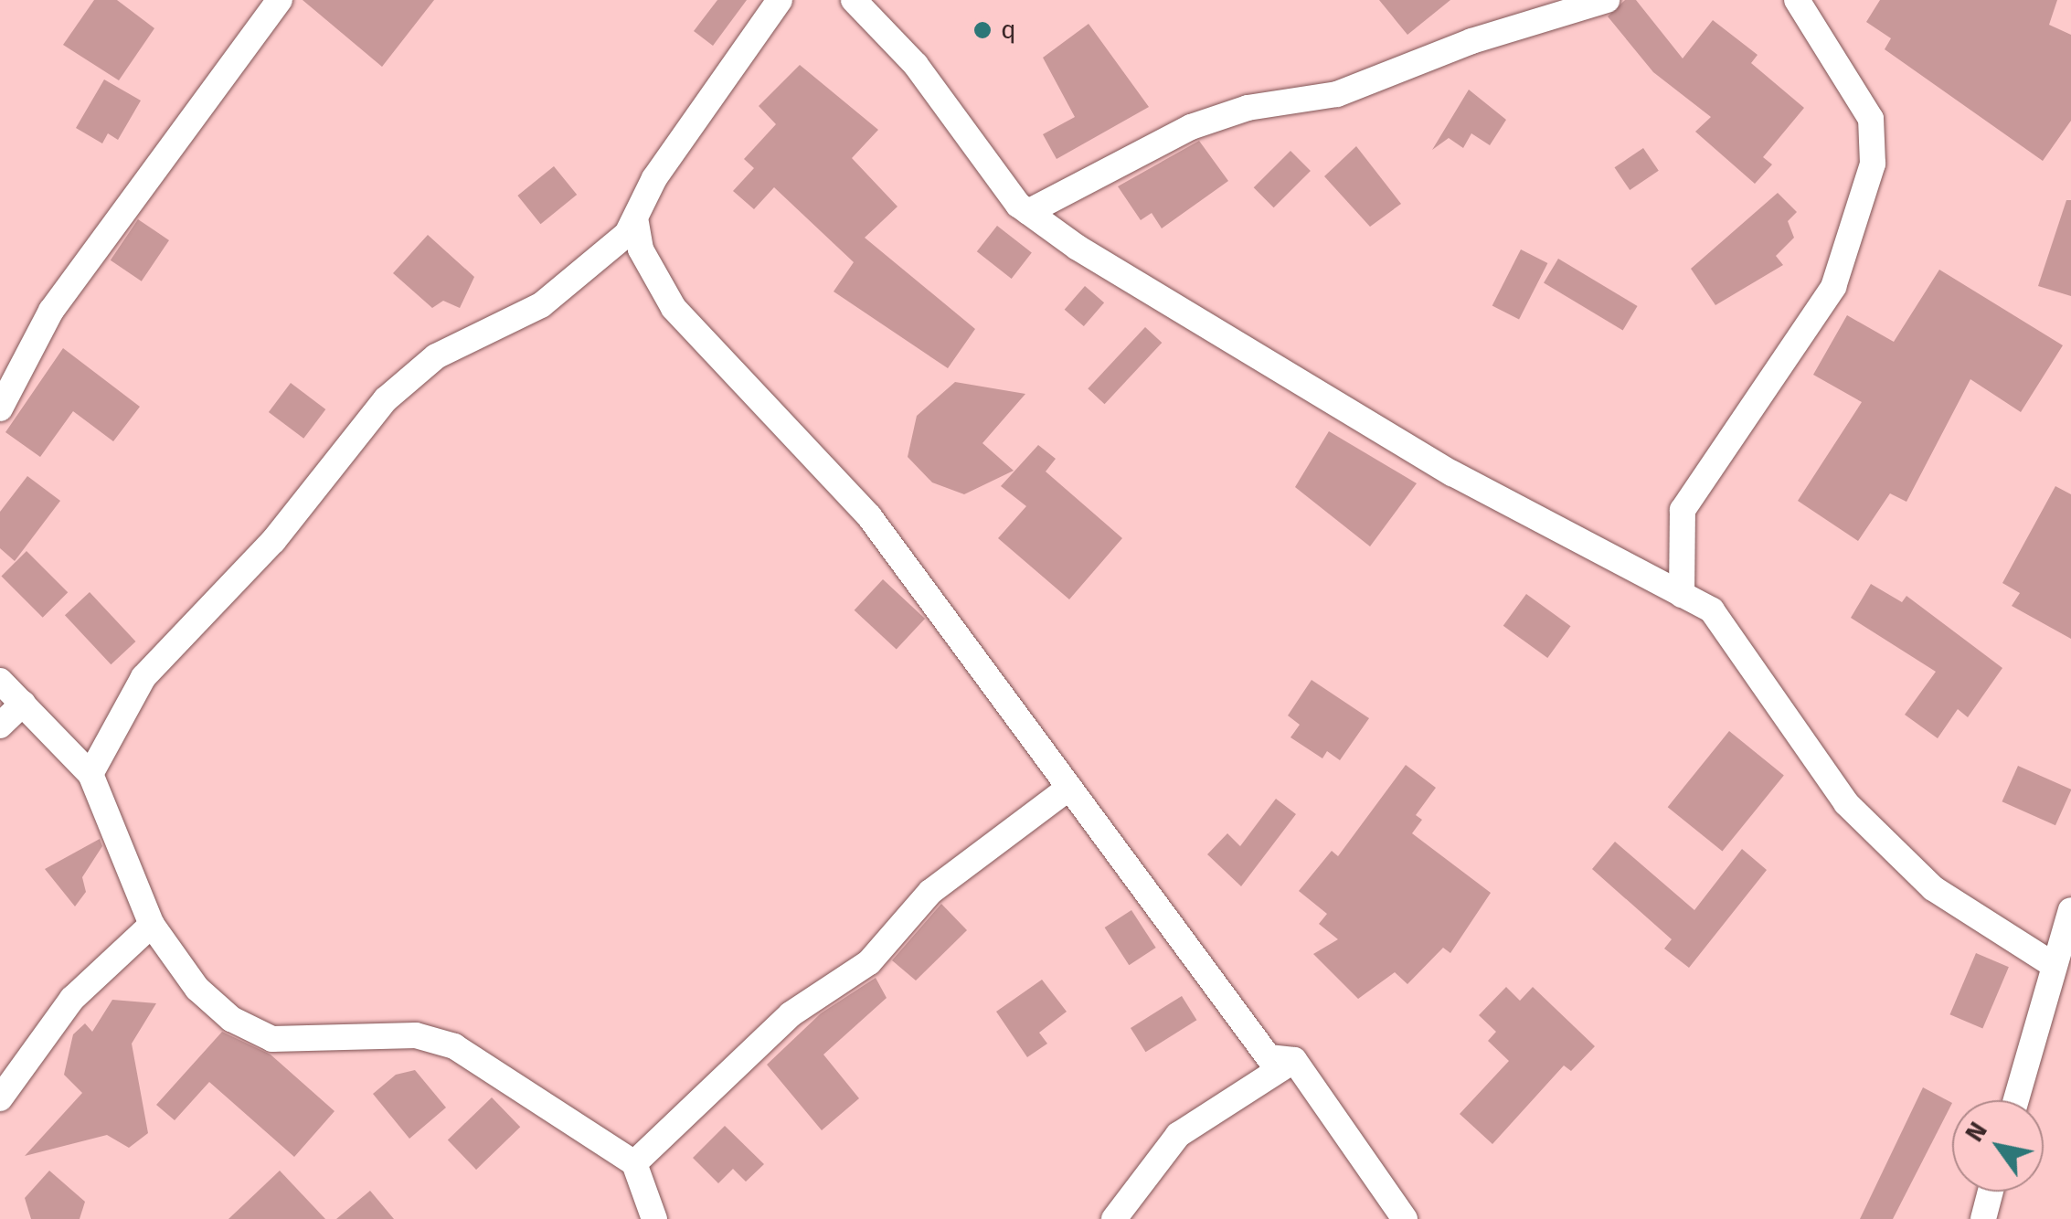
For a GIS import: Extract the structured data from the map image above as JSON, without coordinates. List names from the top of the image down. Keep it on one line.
{"places":["q"],"north":"top left"}
